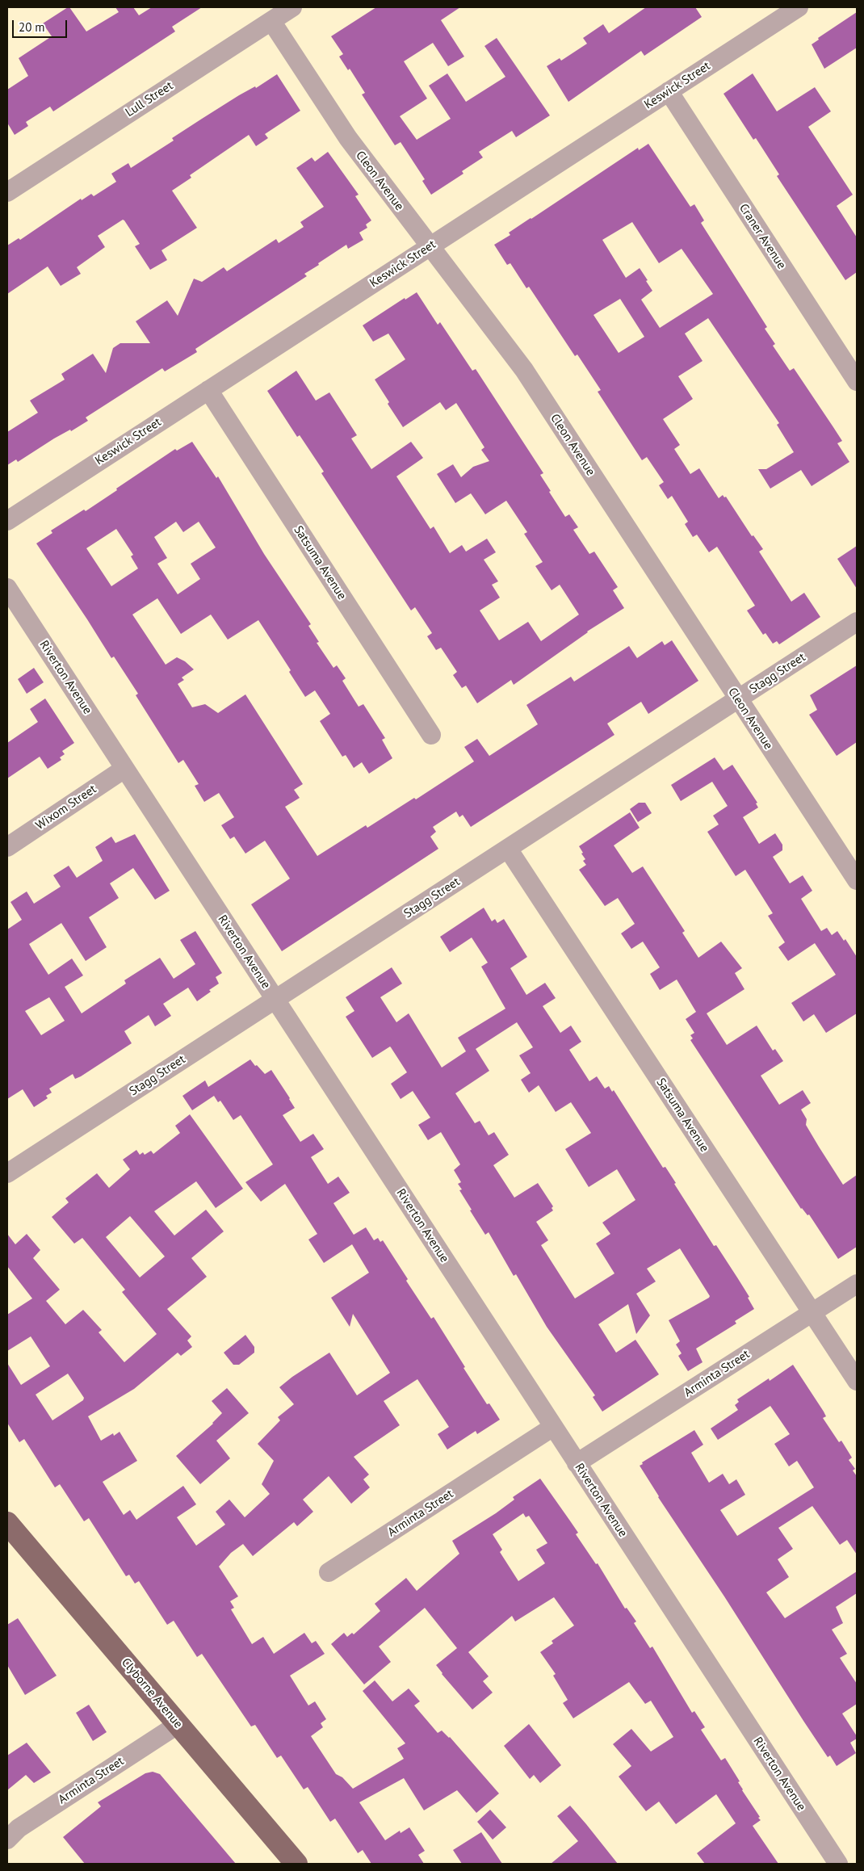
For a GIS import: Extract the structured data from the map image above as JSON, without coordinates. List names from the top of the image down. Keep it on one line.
{"streets":{"main road":["Clyborne Avenue"],"street":["Keswick Street","Lull Street","Cleon Avenue","Craner Avenue","Satsuma Avenue","Stagg Street","Riverton Avenue","Wixom Street","Arminta Street"]},"crossings":[["Keswick Street","Cleon Avenue"],["Keswick Street","Craner Avenue"],["Keswick Street","Satsuma Avenue"],["Lull Street","Cleon Avenue"],["Cleon Avenue","Stagg Street"],["Satsuma Avenue","Stagg Street"],["Satsuma Avenue","Arminta Street"],["Stagg Street","Riverton Avenue"],["Riverton Avenue","Wixom Street"],["Riverton Avenue","Arminta Street"],["Arminta Street","Clyborne Avenue"]],"scale_bar":"20 m"}
